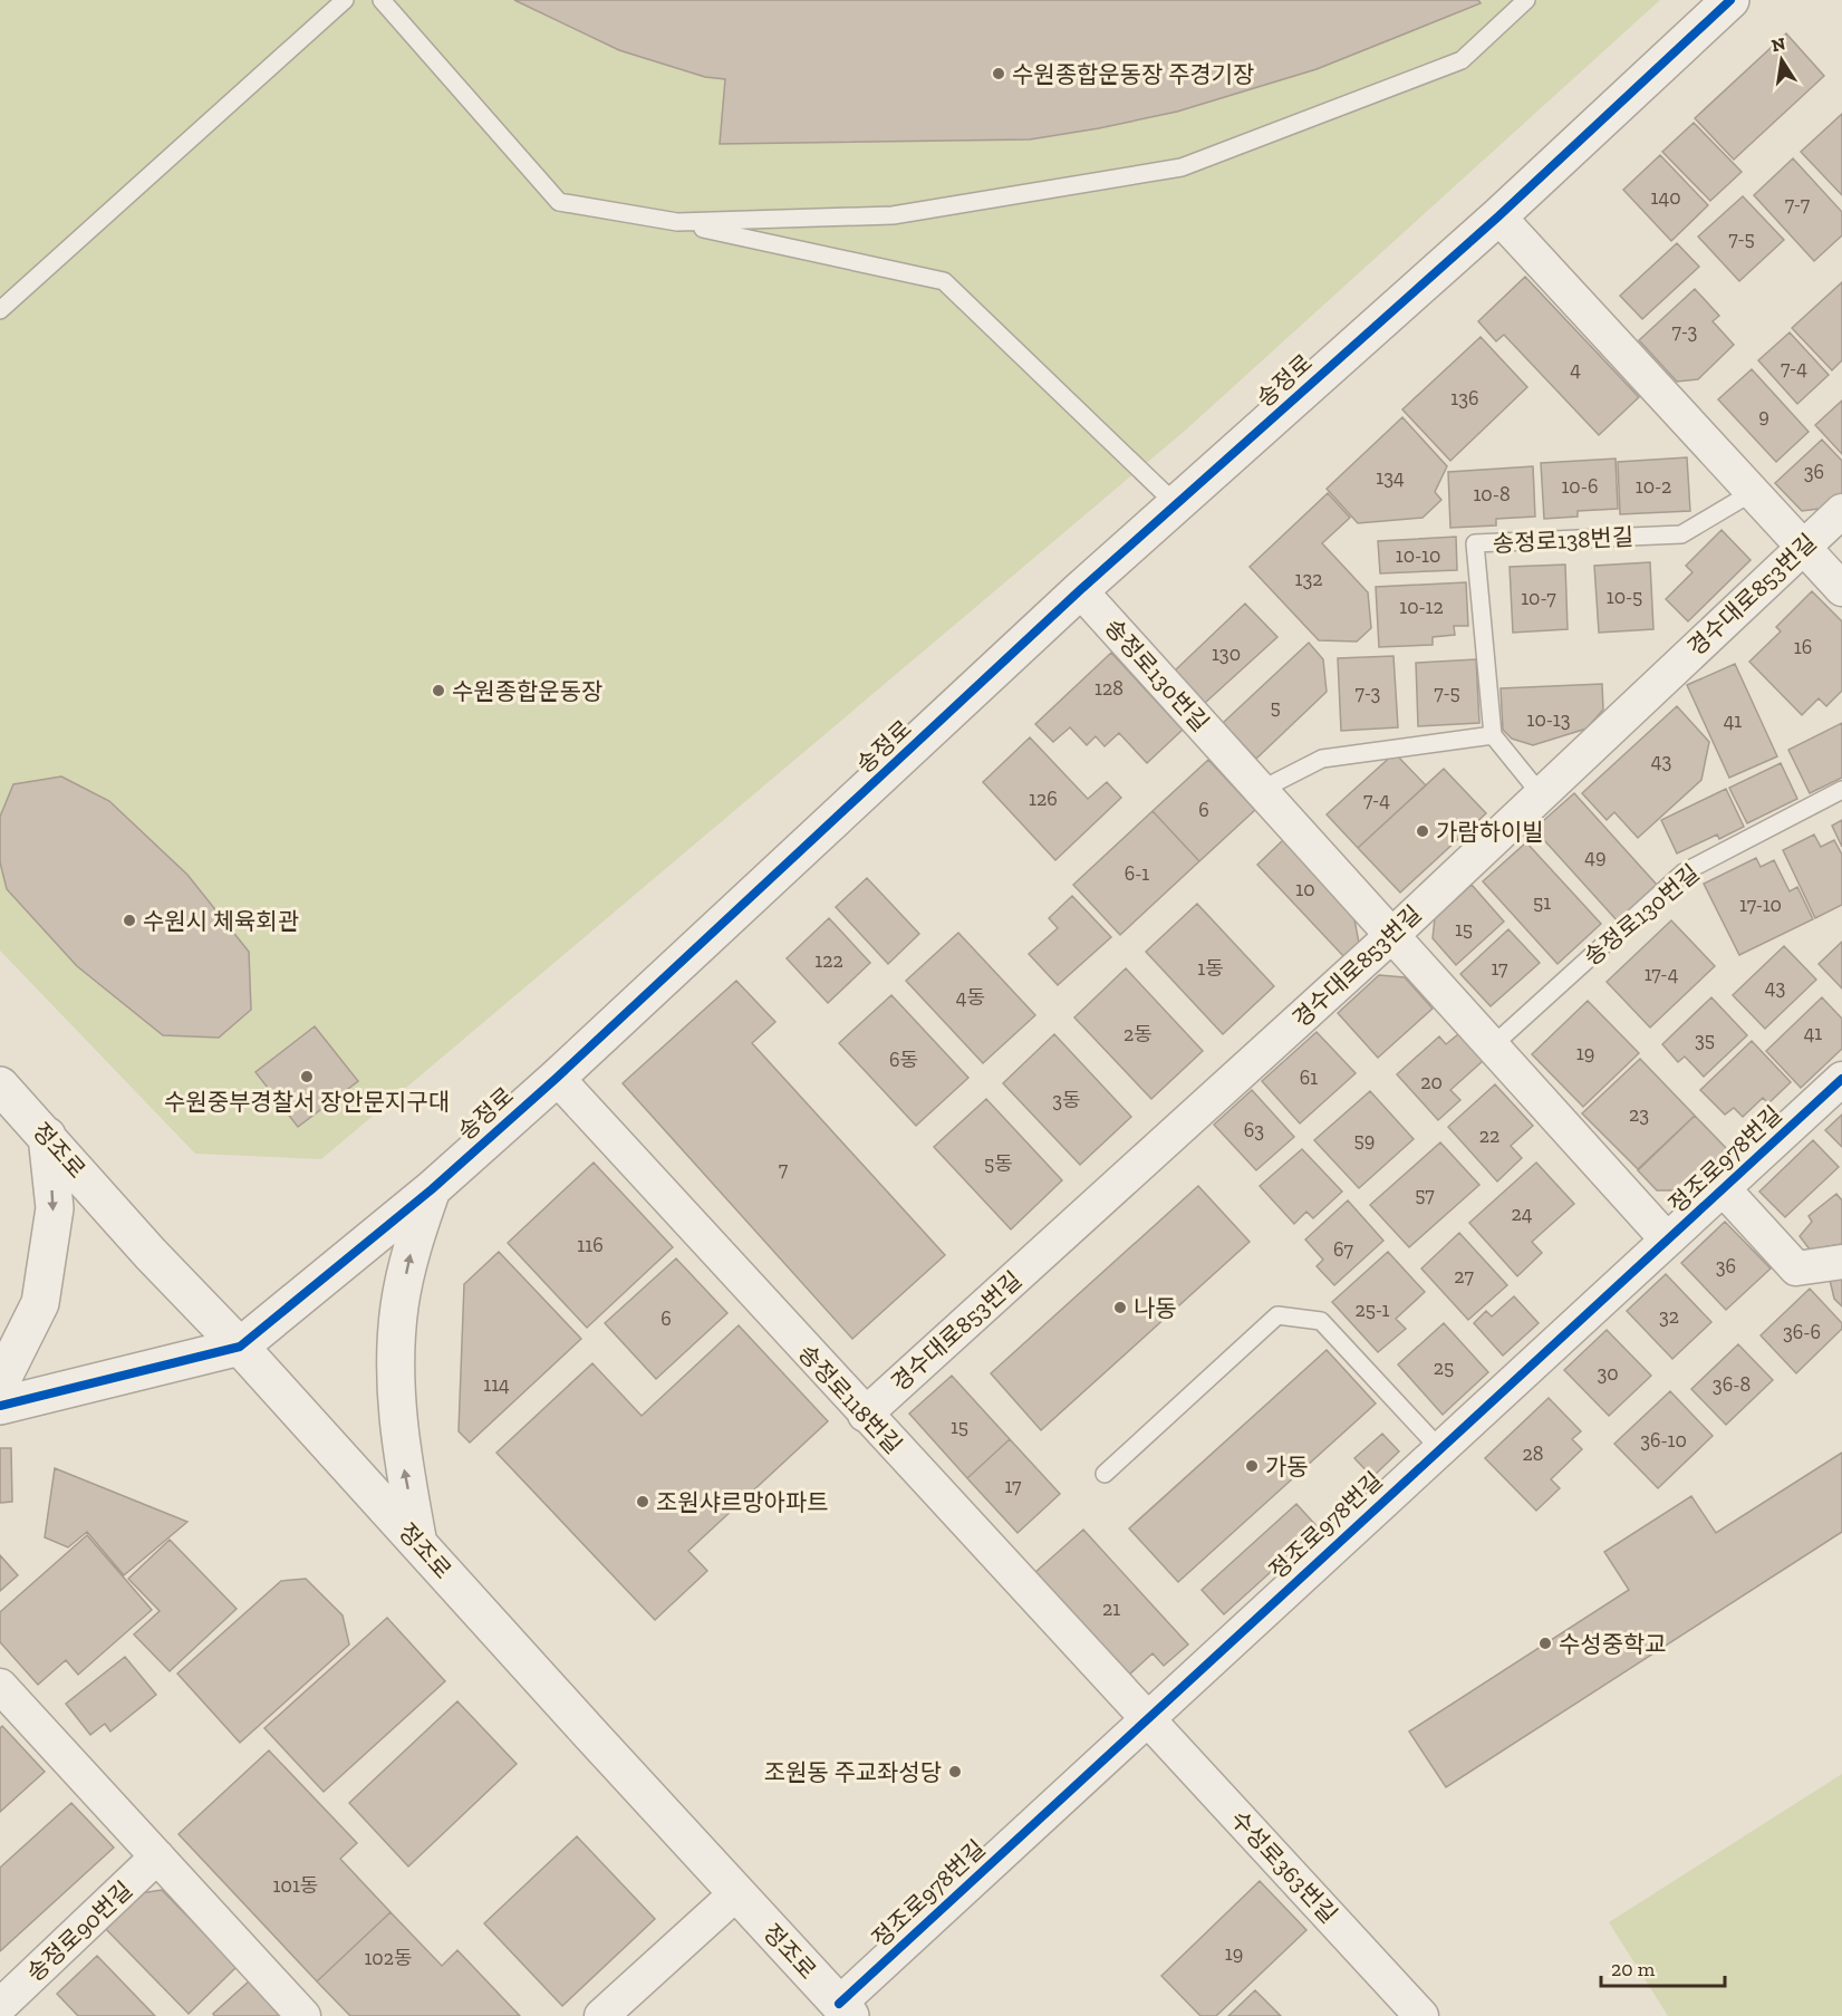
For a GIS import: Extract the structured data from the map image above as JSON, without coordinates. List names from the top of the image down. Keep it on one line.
{"streets":{"street":["송정로","경수대로853번길","송정로130번길","정조로","정조로978번길","송정로118번길","수성로363번길","송정로90번길"],"lane":["송정로138번길"]},"crossings":[["송정로","송정로130번길"],["송정로","정조로"],["송정로","송정로118번길"],["경수대로853번길","송정로130번길"],["경수대로853번길","송정로118번길"],["송정로130번길","정조로978번길"],["정조로","정조로978번길"],["정조로978번길","송정로118번길"],["정조로978번길","수성로363번길"],["송정로118번길","수성로363번길"]],"places":["수원종합운동장 주경기장","수원종합운동장","가람하이빌","수원시 체육회관","수원중부경찰서 장안문지구대","나동","가동","조원샤르망아파트","수성중학교","조원동 주교좌성당"],"house_numbers":["140","7-7","7-5","7-3","7-4","4","136","9","36","134","10-6","10-2","10-8","10-10","132","10-5","10-7","10-12","16","130","128","7-3","7-5","5","10-13","41","43","126","7-4","6","49","6-1","10","51","17-10","15","122","1동","17","17-4","43","4동","41","2동","35","19","6동","61","20","3동","23","63","22","59","5동","7","57","24","116","67","36","27","25-1","32","6","36-6","25","30","114","36-8","15","36-10","28","17","21","101동","19","102동"],"scale_bar":"20 m","north":"top"}
